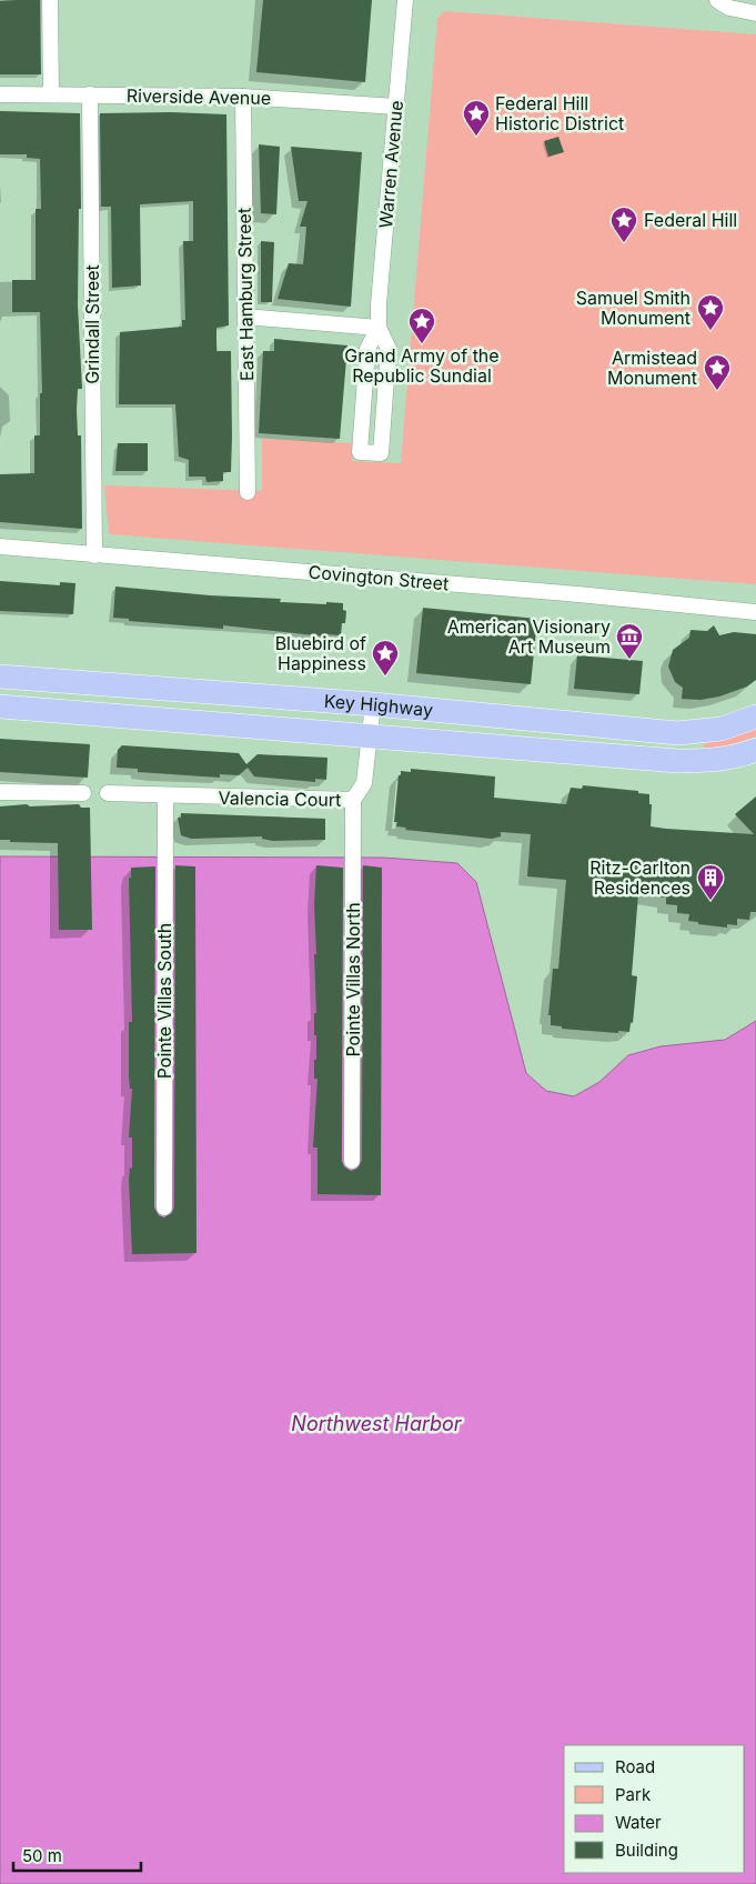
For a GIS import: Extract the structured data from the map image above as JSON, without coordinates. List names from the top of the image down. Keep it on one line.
{"streets":{"main road":["Key Highway"],"street":["Riverside Avenue","Warren Avenue","East Hamburg Street","Grindall Street","Covington Street","Valencia Court","Pointe Villas North","Pointe Villas South"]},"crossings":[["Riverside Avenue","Warren Avenue"],["Riverside Avenue","East Hamburg Street"],["Riverside Avenue","Grindall Street"],["Grindall Street","Covington Street"],["Key Highway","Valencia Court"],["Valencia Court","Pointe Villas North"],["Valencia Court","Pointe Villas South"]],"water":["Northwest Harbor"],"places":{"place":["Federal Hill Historic District","Federal Hill","Samuel Smith Monument","Grand Army of the Republic Sundial","Armistead Monument","Bluebird of Happiness"],"museum":["American Visionary Art Museum"],"building":["Ritz-Carlton Residences"]},"legend":["Road","Park","Water","Building"],"scale_bar":"50 m"}
